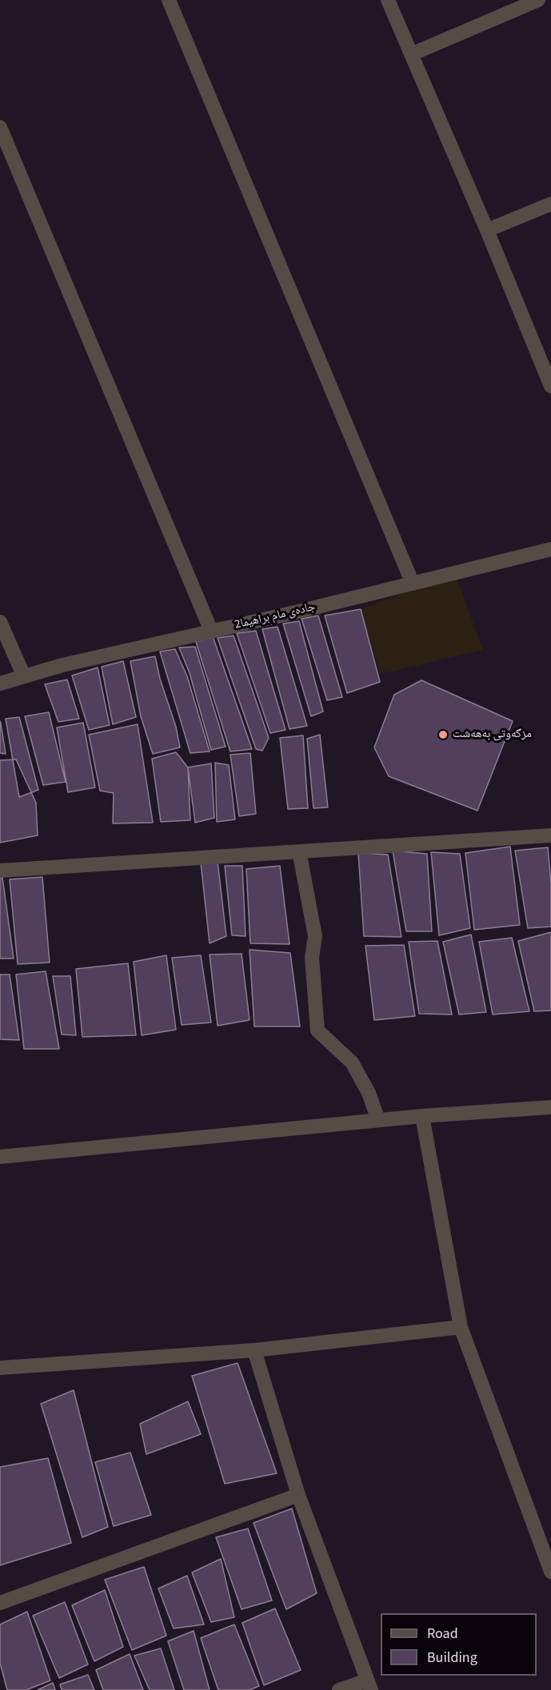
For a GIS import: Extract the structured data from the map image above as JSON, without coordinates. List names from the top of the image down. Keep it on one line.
{"streets":{"street":["جادەی مام براهیما2"]},"places":["مزگەوتی بەهەشت"],"legend":["Road","Building"]}
